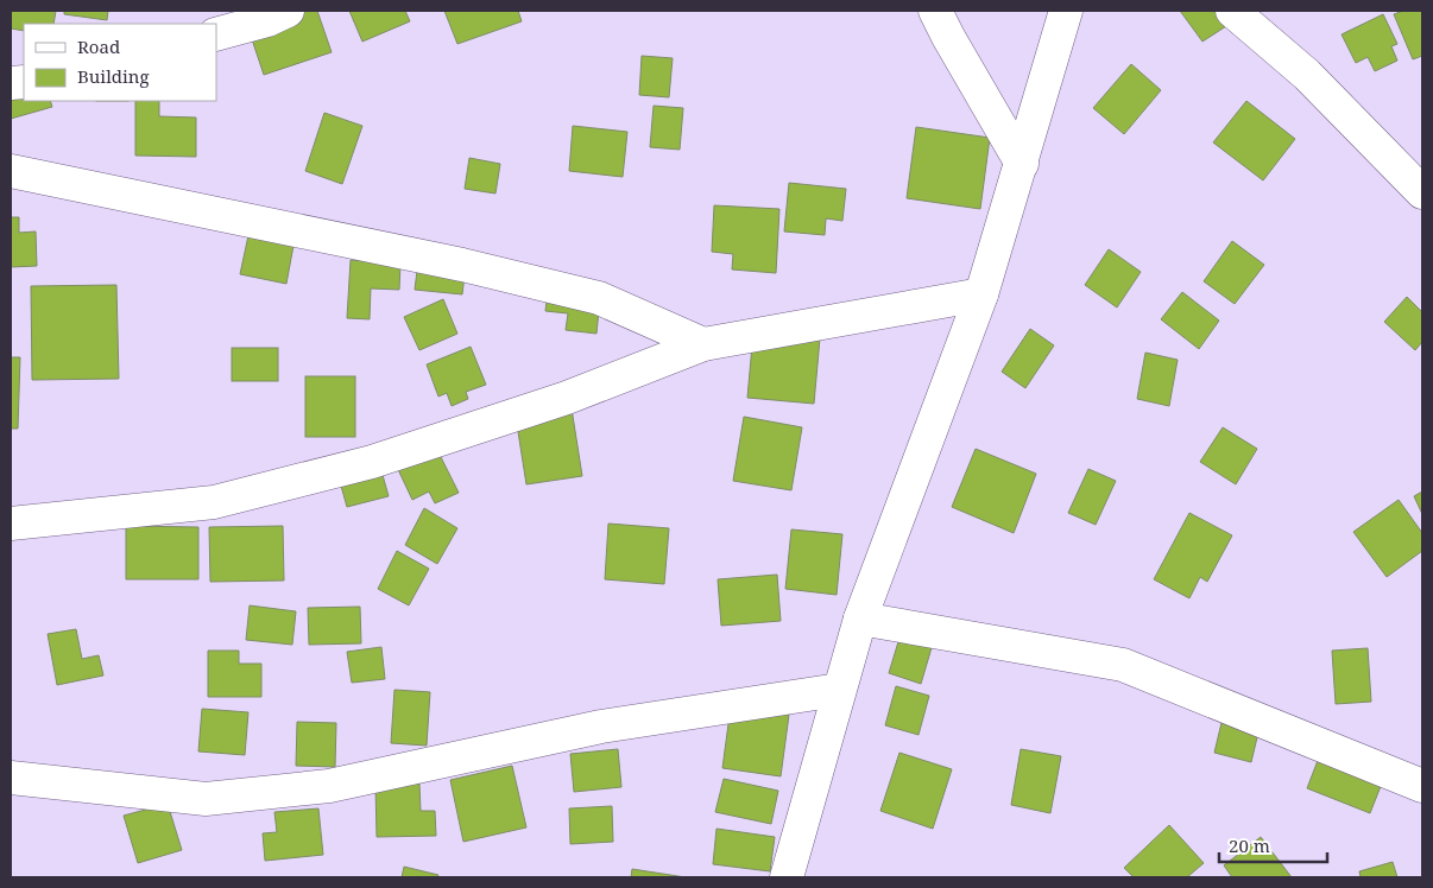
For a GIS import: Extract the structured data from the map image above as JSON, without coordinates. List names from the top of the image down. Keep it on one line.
{"legend":["Road","Building"],"scale_bar":"20 m"}
